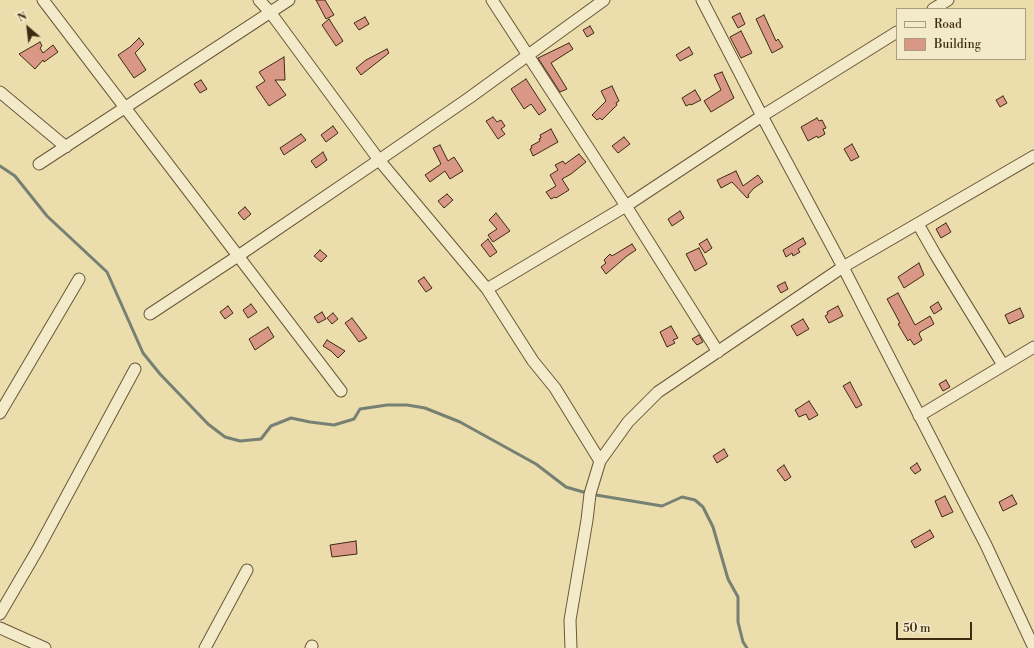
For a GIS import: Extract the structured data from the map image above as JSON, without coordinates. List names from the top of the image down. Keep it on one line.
{"legend":["Road","Building"],"scale_bar":"50 m","north":"top left"}
